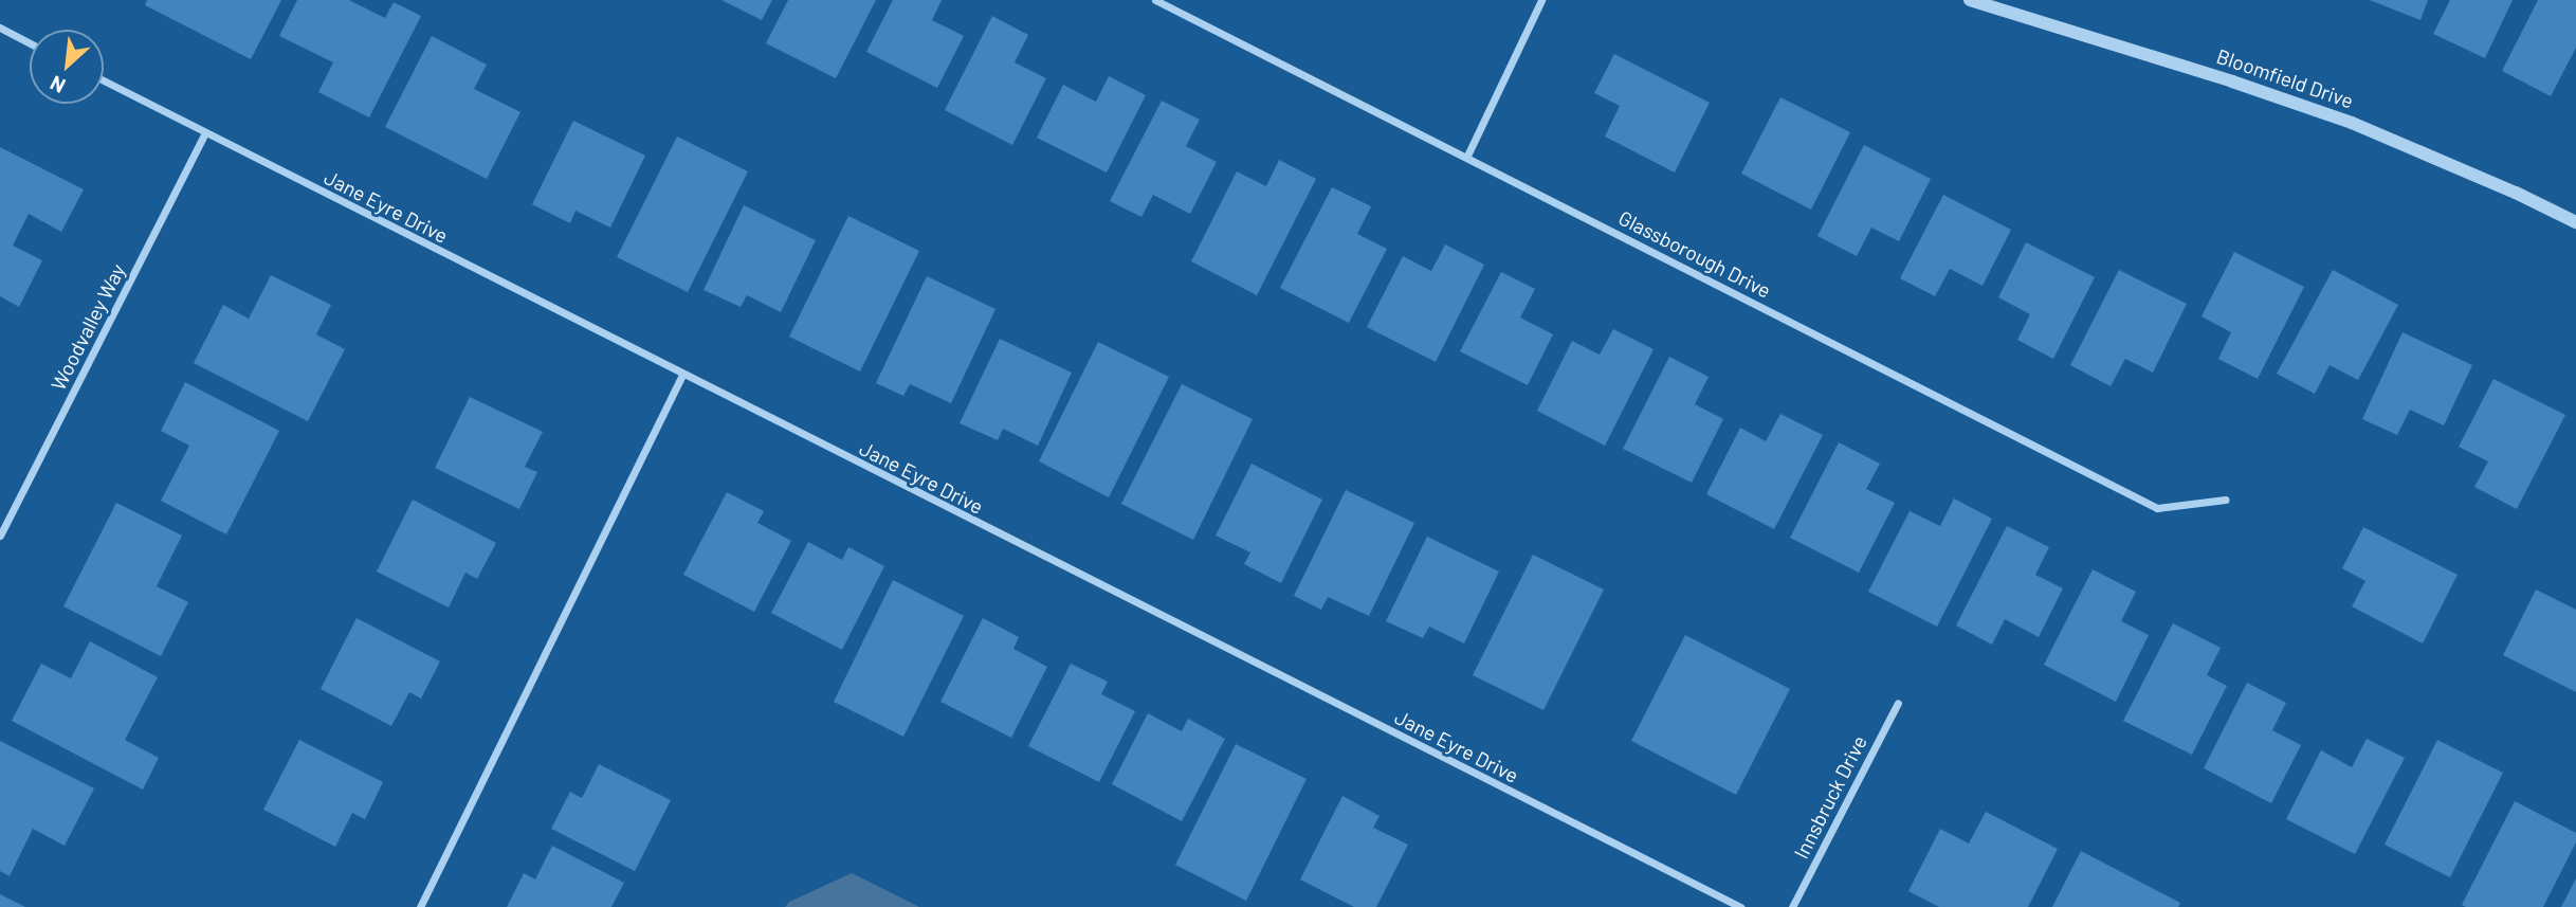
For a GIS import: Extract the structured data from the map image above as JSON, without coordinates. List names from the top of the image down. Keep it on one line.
{"streets":{"street":["Bloomfield Drive","Jane Eyre Drive","Glassborough Drive","Woodvalley Way","Innsbruck Drive"]},"crossings":[["Jane Eyre Drive","Woodvalley Way"]],"north":"bottom left"}
